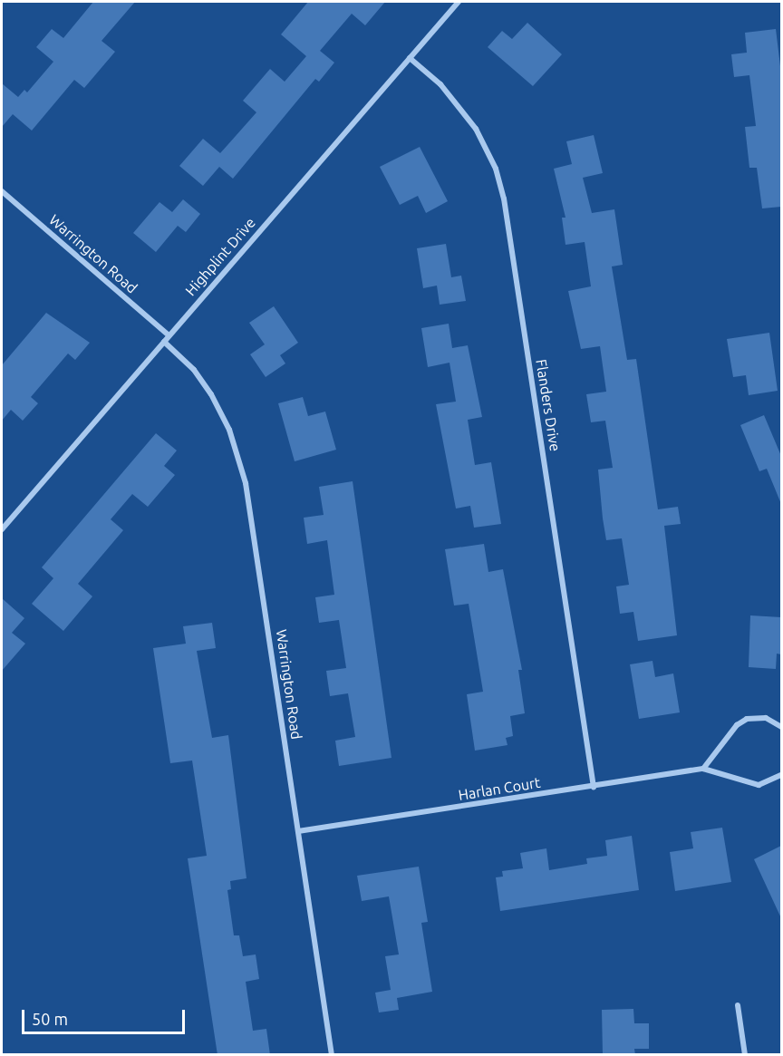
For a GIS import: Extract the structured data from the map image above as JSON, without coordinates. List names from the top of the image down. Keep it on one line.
{"streets":{"street":["Warrington Road","Highplint Drive","Flanders Drive","Harlan Court"]},"crossings":[["Warrington Road","Highplint Drive"],["Warrington Road","Harlan Court"],["Highplint Drive","Flanders Drive"],["Flanders Drive","Harlan Court"]],"scale_bar":"50 m"}
